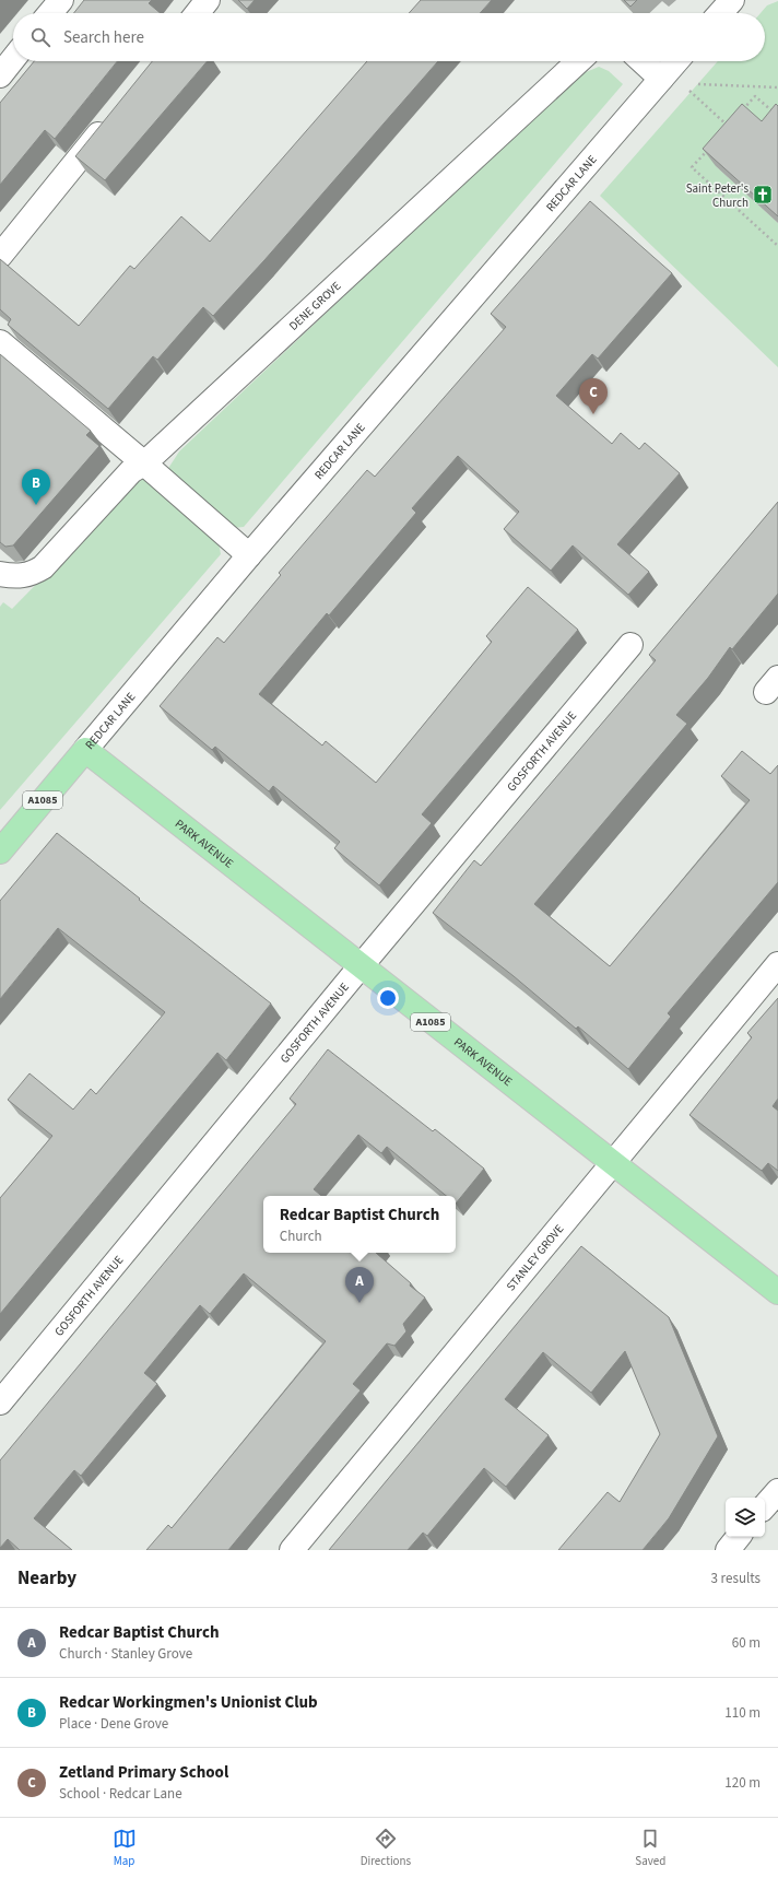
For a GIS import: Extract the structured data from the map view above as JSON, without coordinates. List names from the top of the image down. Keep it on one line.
{"streets":{"main road":["REDCAR LANE","A1085","PARK AVENUE"],"street":["DENE GROVE","GOSFORTH AVENUE","STANLEY GROVE"]},"crossings":[["REDCAR LANE","PARK AVENUE"],["GOSFORTH AVENUE","PARK AVENUE"],["PARK AVENUE","STANLEY GROVE"]],"places":{"church":["Saint Peter's Church"]},"page":{"search":"Search here","pins":["C","B","A"],"popup":["Redcar Baptist Church","Church"],"heading":["Nearby","3 results"],"list":[{"mark":"A","name":"Redcar Baptist Church","note":"Church · Stanley Grove","value":"60 m"},{"mark":"B","name":"Redcar Workingmen's Unionist Club","note":"Place · Dene Grove","value":"110 m"},{"mark":"C","name":"Zetland Primary School","note":"School · Redcar Lane","value":"120 m"}],"nav":["Map","Directions","Saved"]}}
